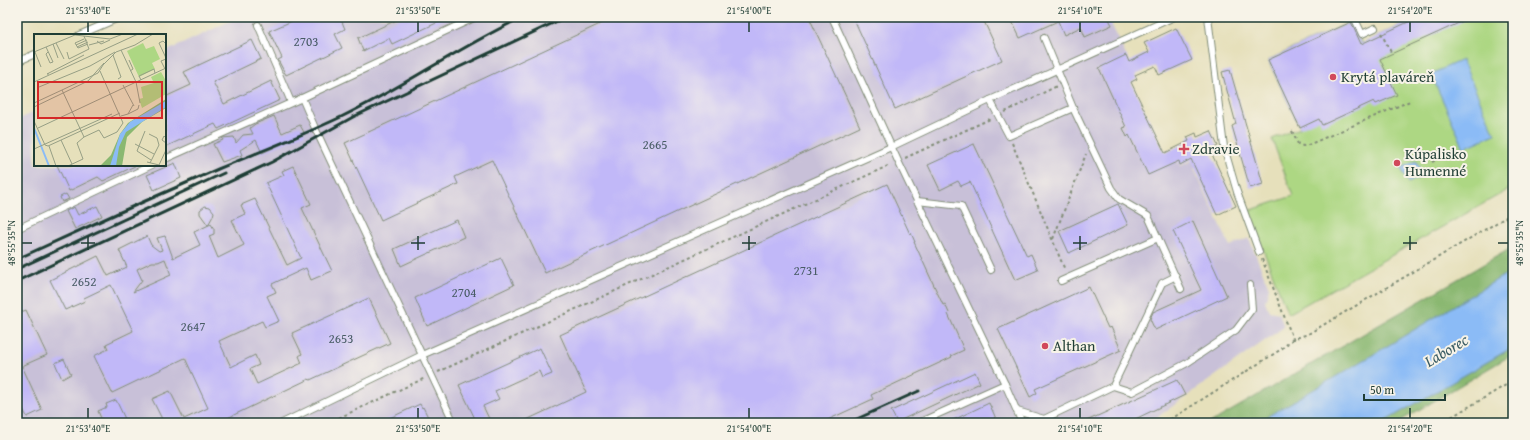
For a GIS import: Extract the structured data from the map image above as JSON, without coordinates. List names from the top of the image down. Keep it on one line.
{"water":["Laborec"],"places":{"other":["Krytá plaváreň","Kúpalisko Humenné","Althan"],"health":["Zdravie"]},"house_numbers":["2703","2665","2731","2652","2704","2647","2653"],"scale_bar":"50 m","coordinates":["21°53'40\"E","21°53'50\"E","21°54'00\"E","21°54'10\"E","21°54'20\"E","48°55'35\"N"]}
